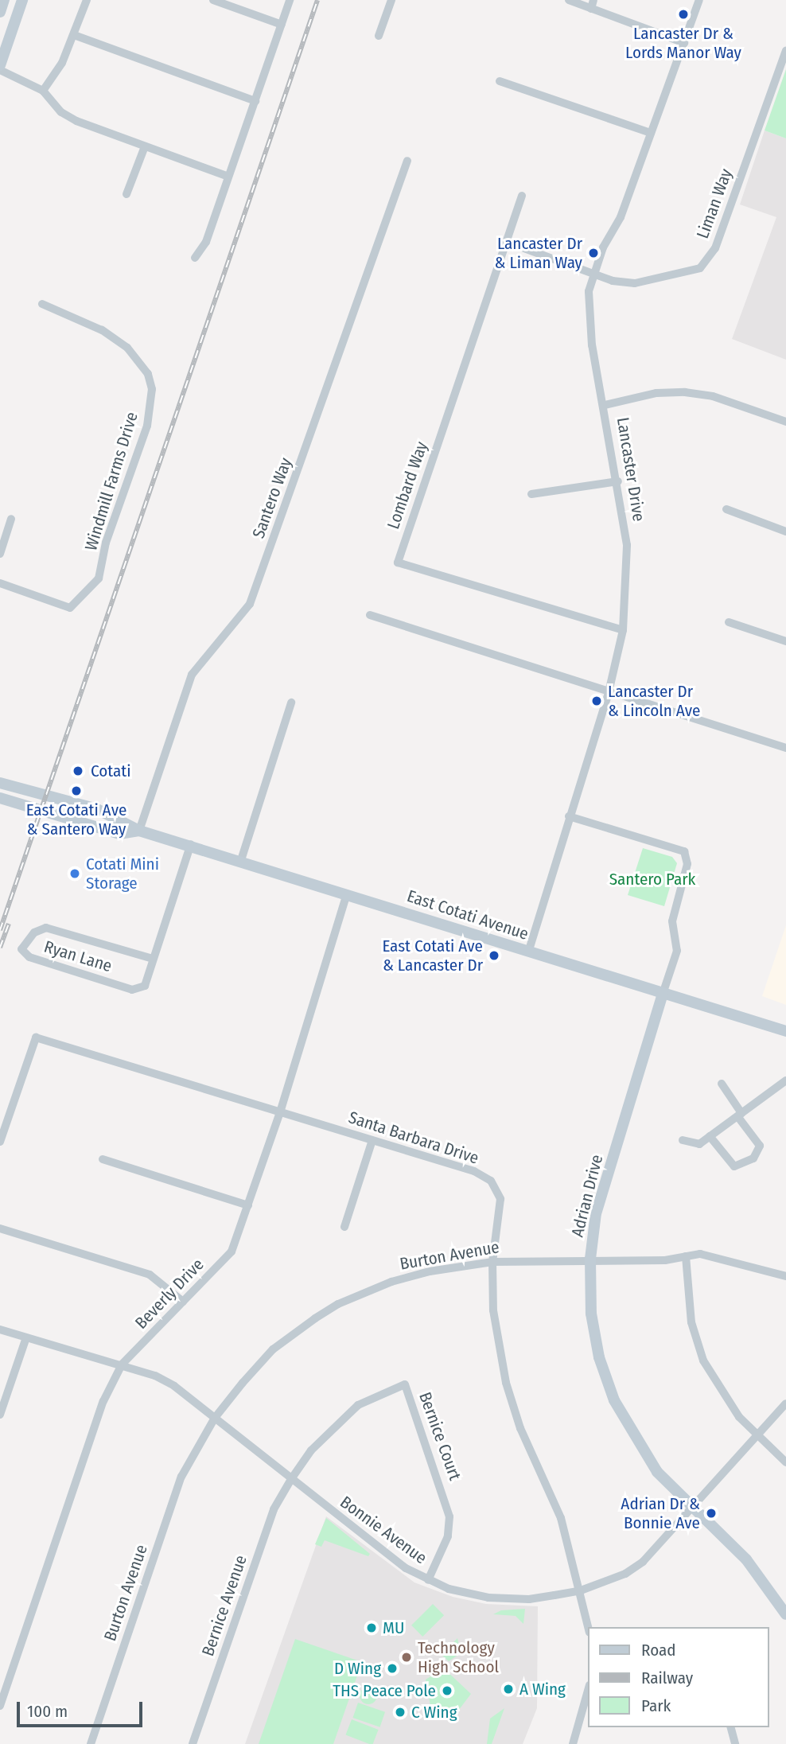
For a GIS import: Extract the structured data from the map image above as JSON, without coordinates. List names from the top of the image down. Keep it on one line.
{"streets":{"main road":["East Cotati Avenue","Adrian Drive"],"street":["Liman Way","Lancaster Drive","Windmill Farms Drive","Lombard Way","Santero Way","Ryan Lane","Santa Barbara Drive","Burton Avenue","Beverly Drive","Bernice Court","Bonnie Avenue","Bernice Avenue"]},"crossings":[["Liman Way","Lancaster Drive"],["Liman Way","Lombard Way"],["Lancaster Drive","Lombard Way"],["Lancaster Drive","East Cotati Avenue"],["Santero Way","East Cotati Avenue"],["East Cotati Avenue","Ryan Lane"],["East Cotati Avenue","Adrian Drive"],["East Cotati Avenue","Beverly Drive"],["Santa Barbara Drive","Burton Avenue"],["Santa Barbara Drive","Beverly Drive"],["Santa Barbara Drive","Bonnie Avenue"],["Adrian Drive","Burton Avenue"],["Adrian Drive","Bonnie Avenue"],["Burton Avenue","Bonnie Avenue"],["Beverly Drive","Bonnie Avenue"],["Bernice Court","Bonnie Avenue"],["Bernice Court","Bernice Avenue"],["Bonnie Avenue","Bernice Avenue"]],"parks":["Santero Park"],"places":["Lancaster Dr & Lords Manor Way","Lancaster Dr & Liman Way","Lancaster Dr & Lincoln Ave","Cotati","East Cotati Ave & Santero Way","Cotati Mini Storage","East Cotati Ave & Lancaster Dr","Adrian Dr & Bonnie Ave","MU","Technology High School","D Wing","A Wing","THS Peace Pole","C Wing"],"legend":["Road","Railway","Park"],"scale_bar":"100 m"}
